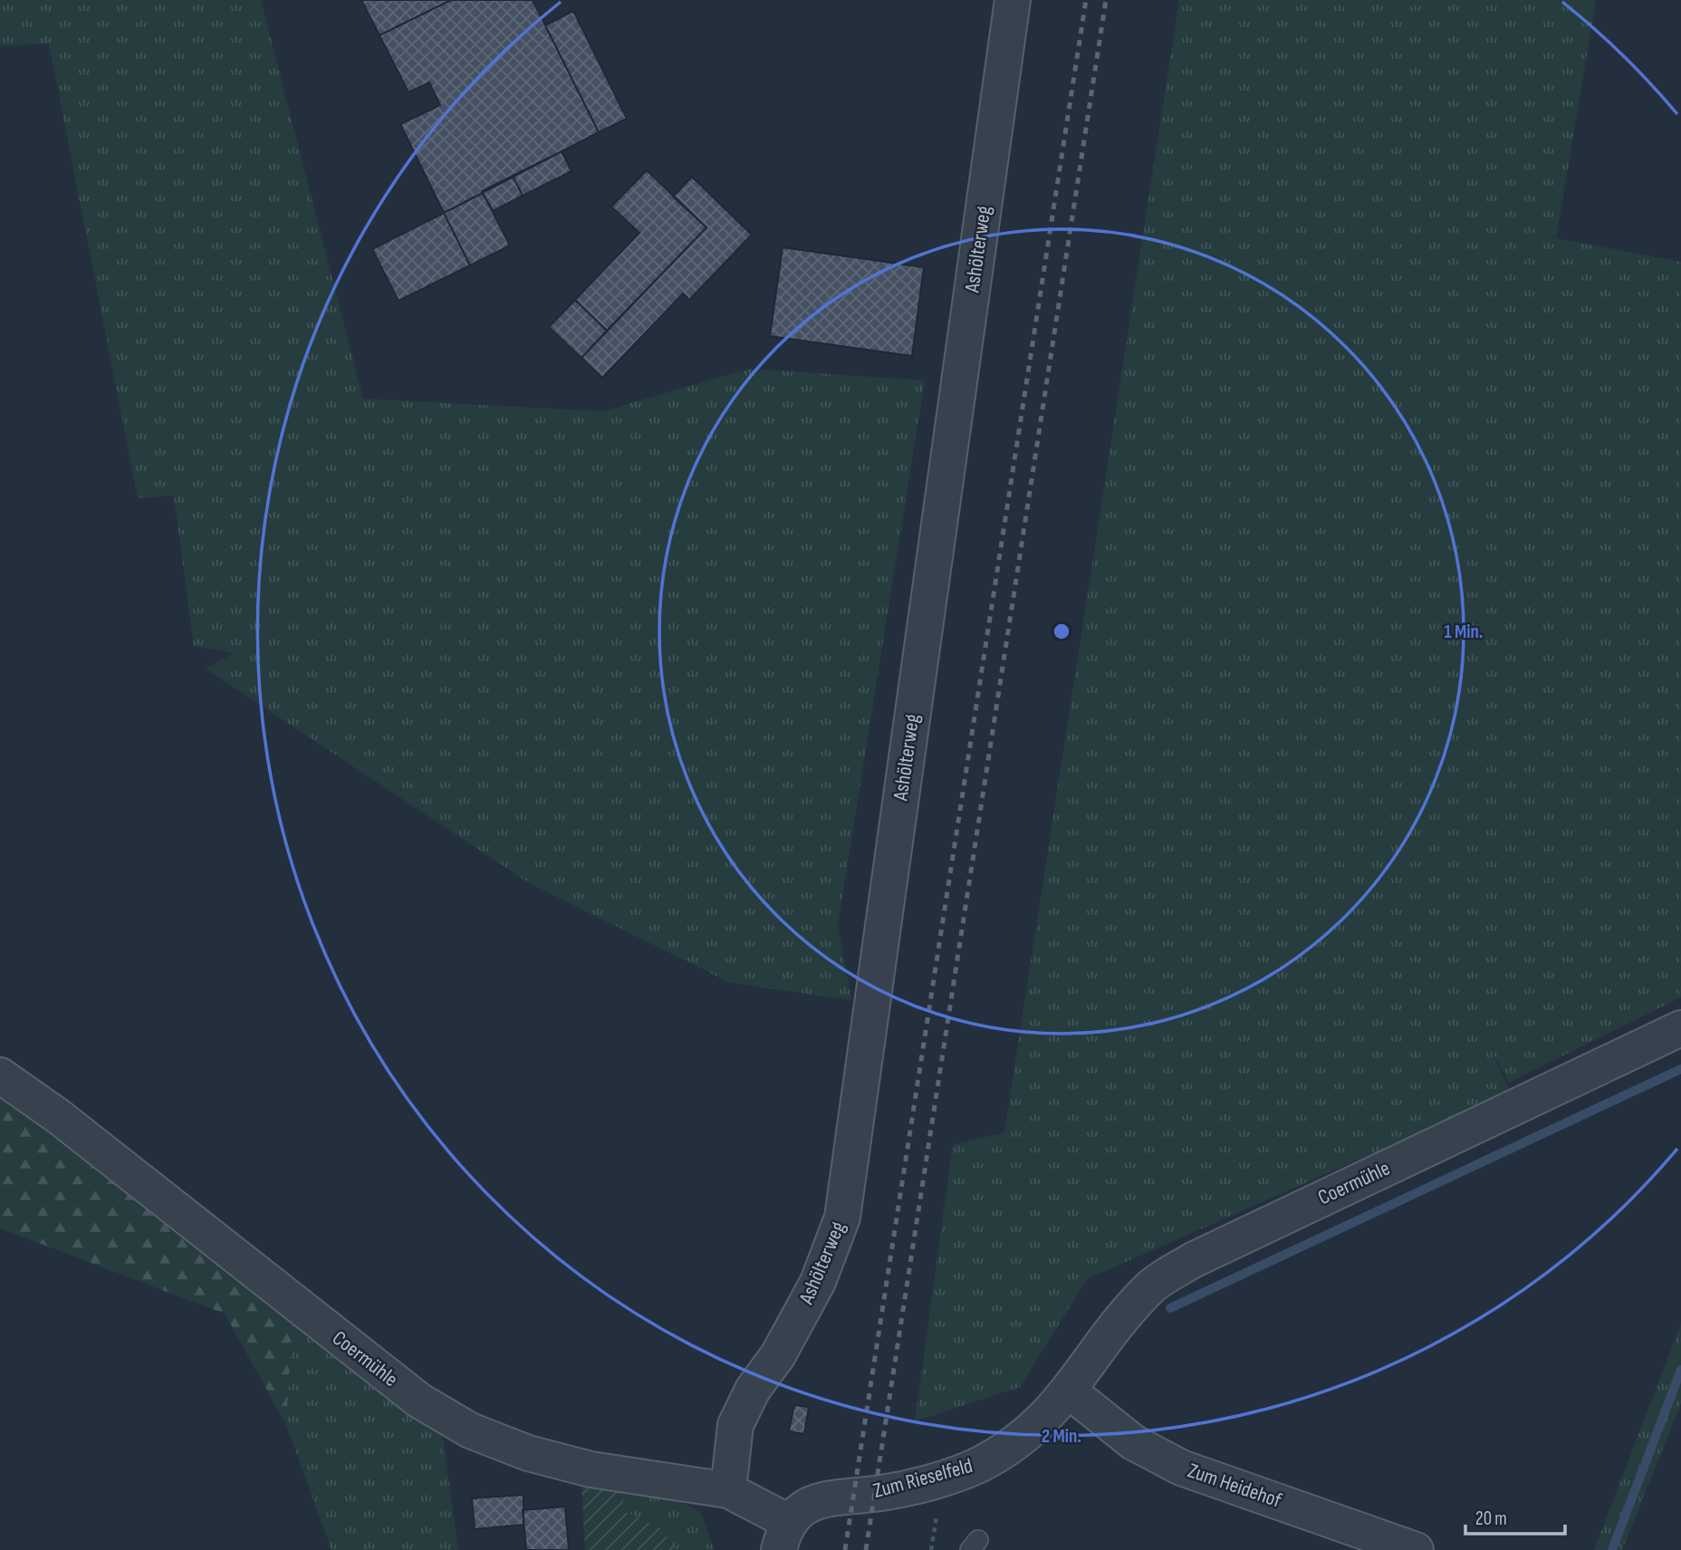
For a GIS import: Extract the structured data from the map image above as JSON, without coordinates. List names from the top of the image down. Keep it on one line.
{"streets":{"street":["Ashölterweg","Coermühle","Zum Rieselfeld","Zum Heidehof"]},"crossings":[["Ashölterweg","Coermühle"],["Coermühle","Zum Rieselfeld"],["Coermühle","Zum Heidehof"],["Zum Rieselfeld","Zum Heidehof"]],"scale_bar":"20 m","rings":["1 Min.","2 Min."]}
